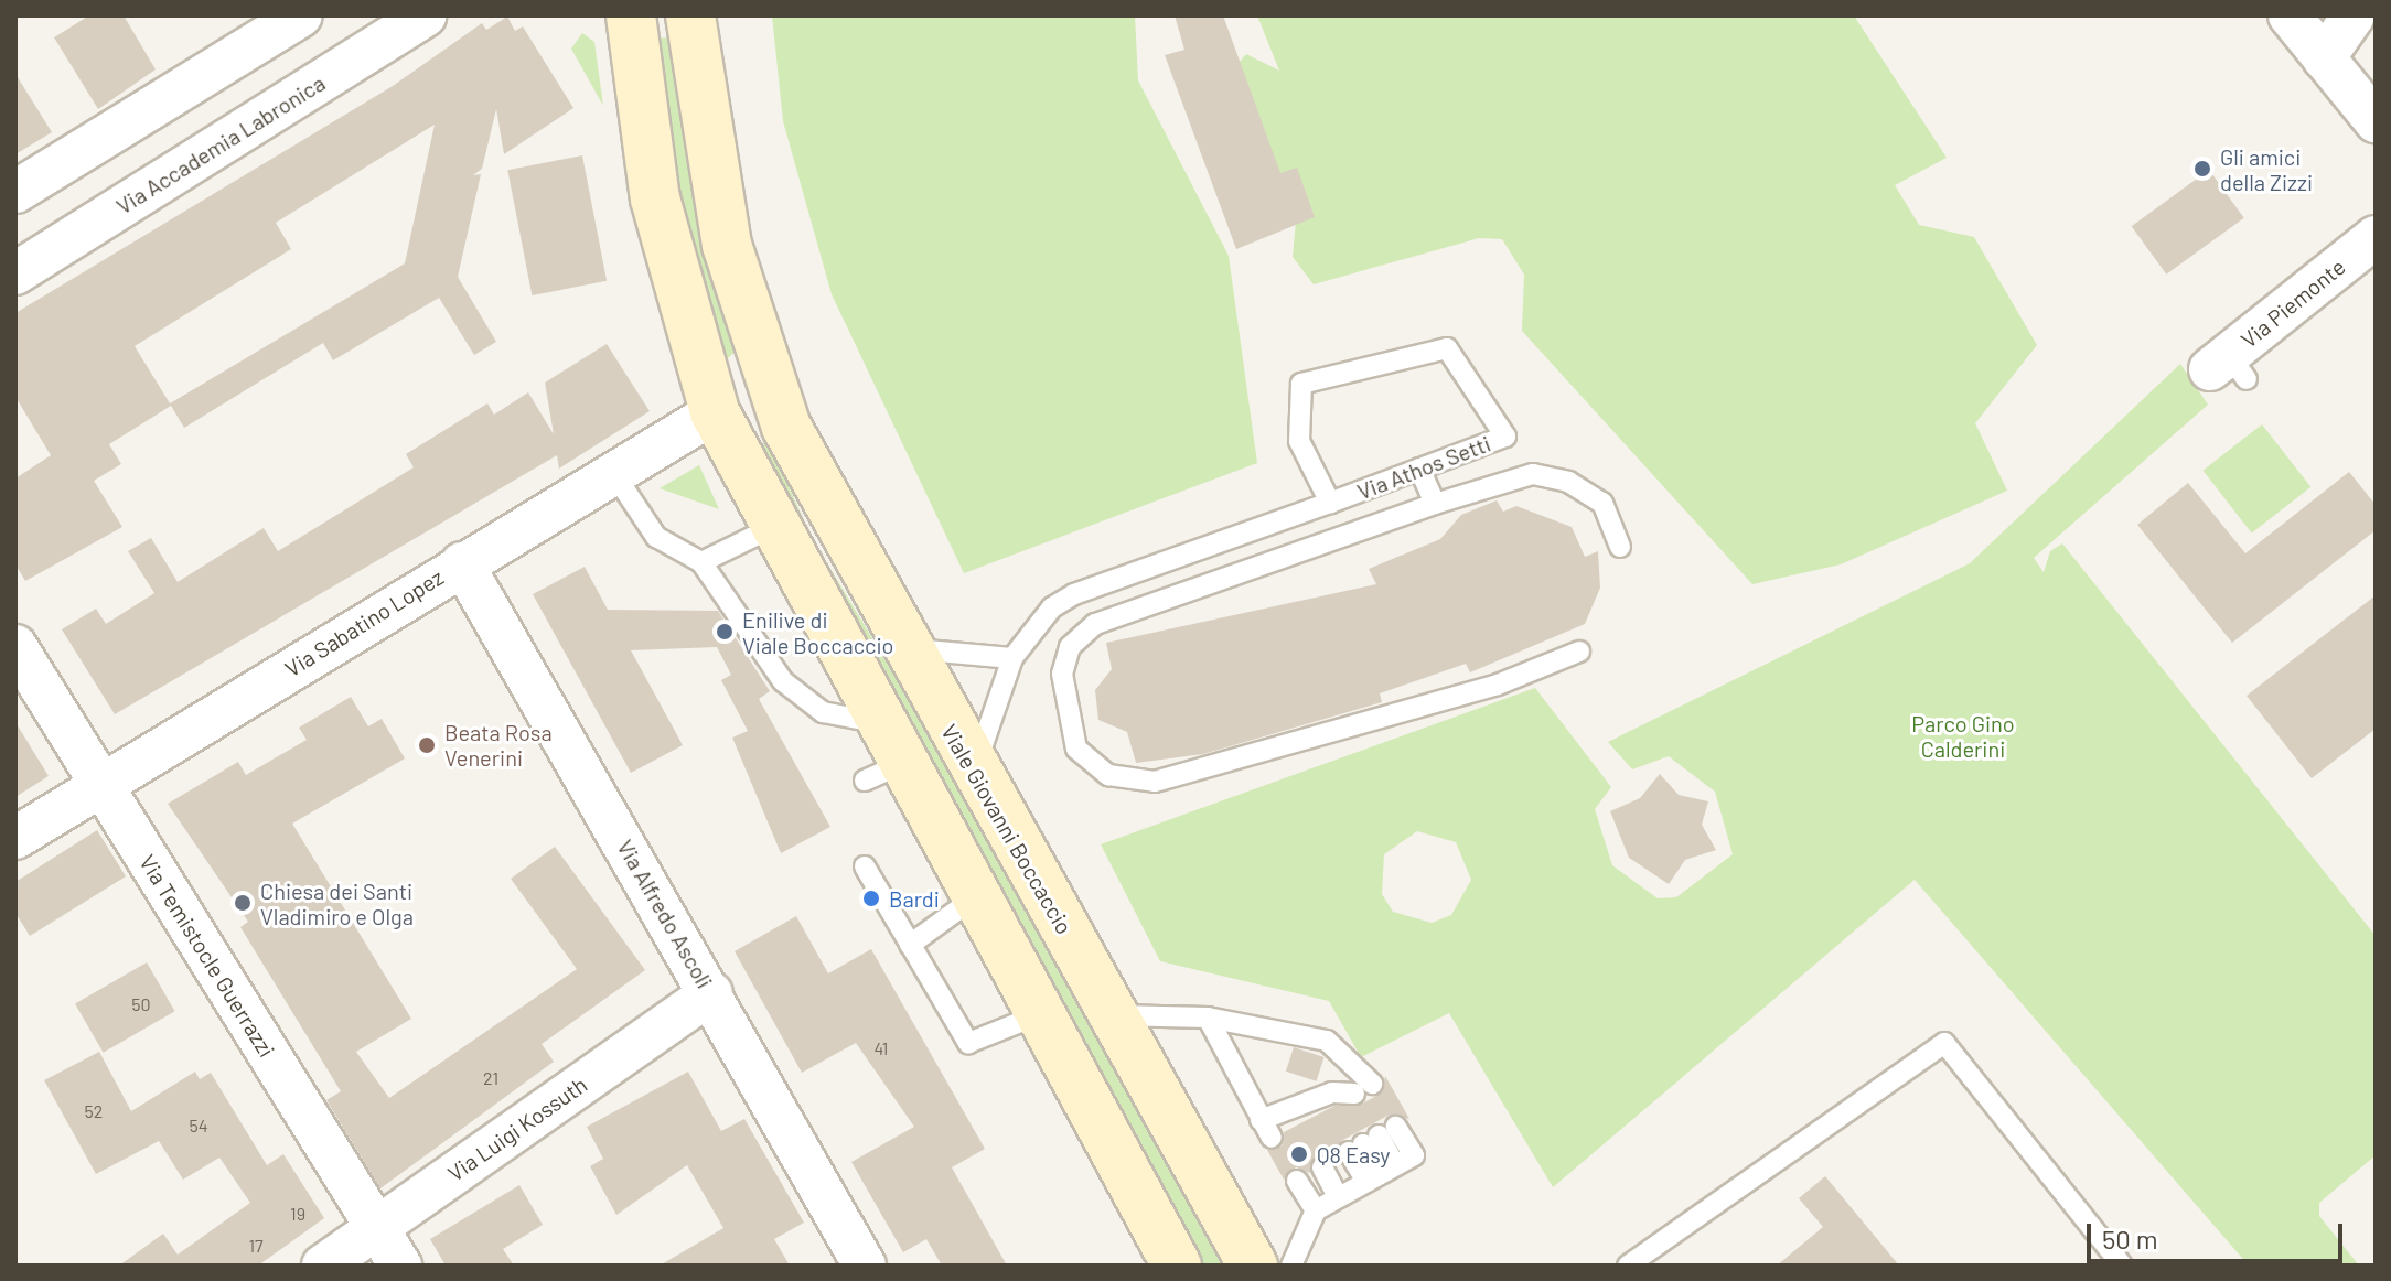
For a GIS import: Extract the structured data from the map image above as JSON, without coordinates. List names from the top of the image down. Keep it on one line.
{"streets":{"main road":["Viale Giovanni Boccaccio"],"street":["Via Accademia Labronica","Via Piemonte","Via Sabatino Lopez","Via Alfredo Ascoli","Via Temistocle Guerrazzi","Via Luigi Kossuth"],"lane":["Via Athos Setti"]},"crossings":[["Via Athos Setti","Viale Giovanni Boccaccio"],["Via Sabatino Lopez","Via Alfredo Ascoli"],["Via Sabatino Lopez","Via Temistocle Guerrazzi"],["Via Alfredo Ascoli","Via Luigi Kossuth"],["Via Temistocle Guerrazzi","Via Luigi Kossuth"]],"parks":["Parco Gino Calderini"],"places":["Gli amici della Zizzi","Enilive di Viale Boccaccio","Beata Rosa Venerini","Bardi","Chiesa dei Santi Vladimiro e Olga","Q8 Easy"],"house_numbers":["50","41","21","52","54","19","17"],"scale_bar":"50 m"}
